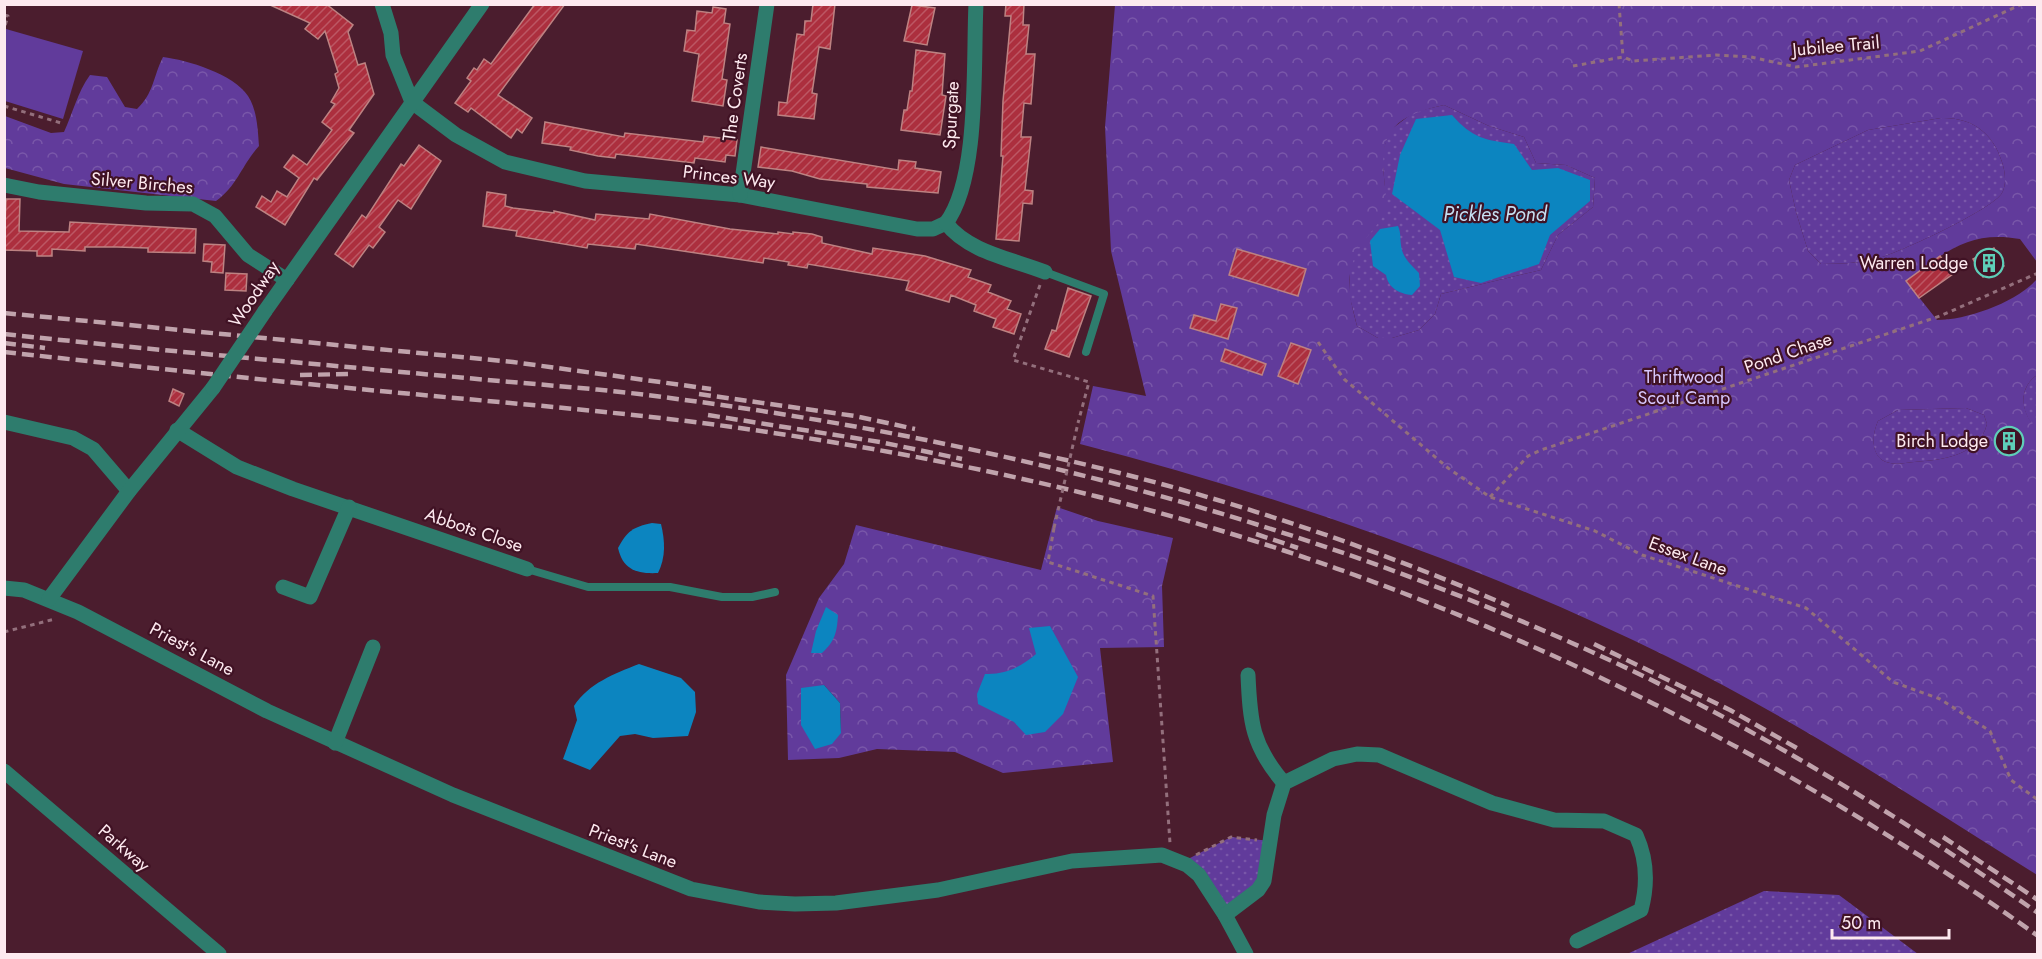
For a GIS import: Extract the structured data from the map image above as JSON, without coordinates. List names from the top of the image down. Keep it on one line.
{"streets":{"street":["The Coverts","Spurgate","Princes Way","Silver Birches","Woodway","Abbots Close","Priest's Lane","Parkway"],"path":["Jubilee Trail","Pond Chase","Essex Lane"]},"crossings":[["The Coverts","Princes Way"],["Spurgate","Princes Way"],["Princes Way","Woodway"],["Silver Birches","Woodway"],["Woodway","Abbots Close"],["Woodway","Priest's Lane"],["Pond Chase","Essex Lane"]],"water":["Pickles Pond"],"parks":["Thriftwood Scout Camp"],"places":{"building":["Warren Lodge","Birch Lodge"]},"scale_bar":"50 m"}
